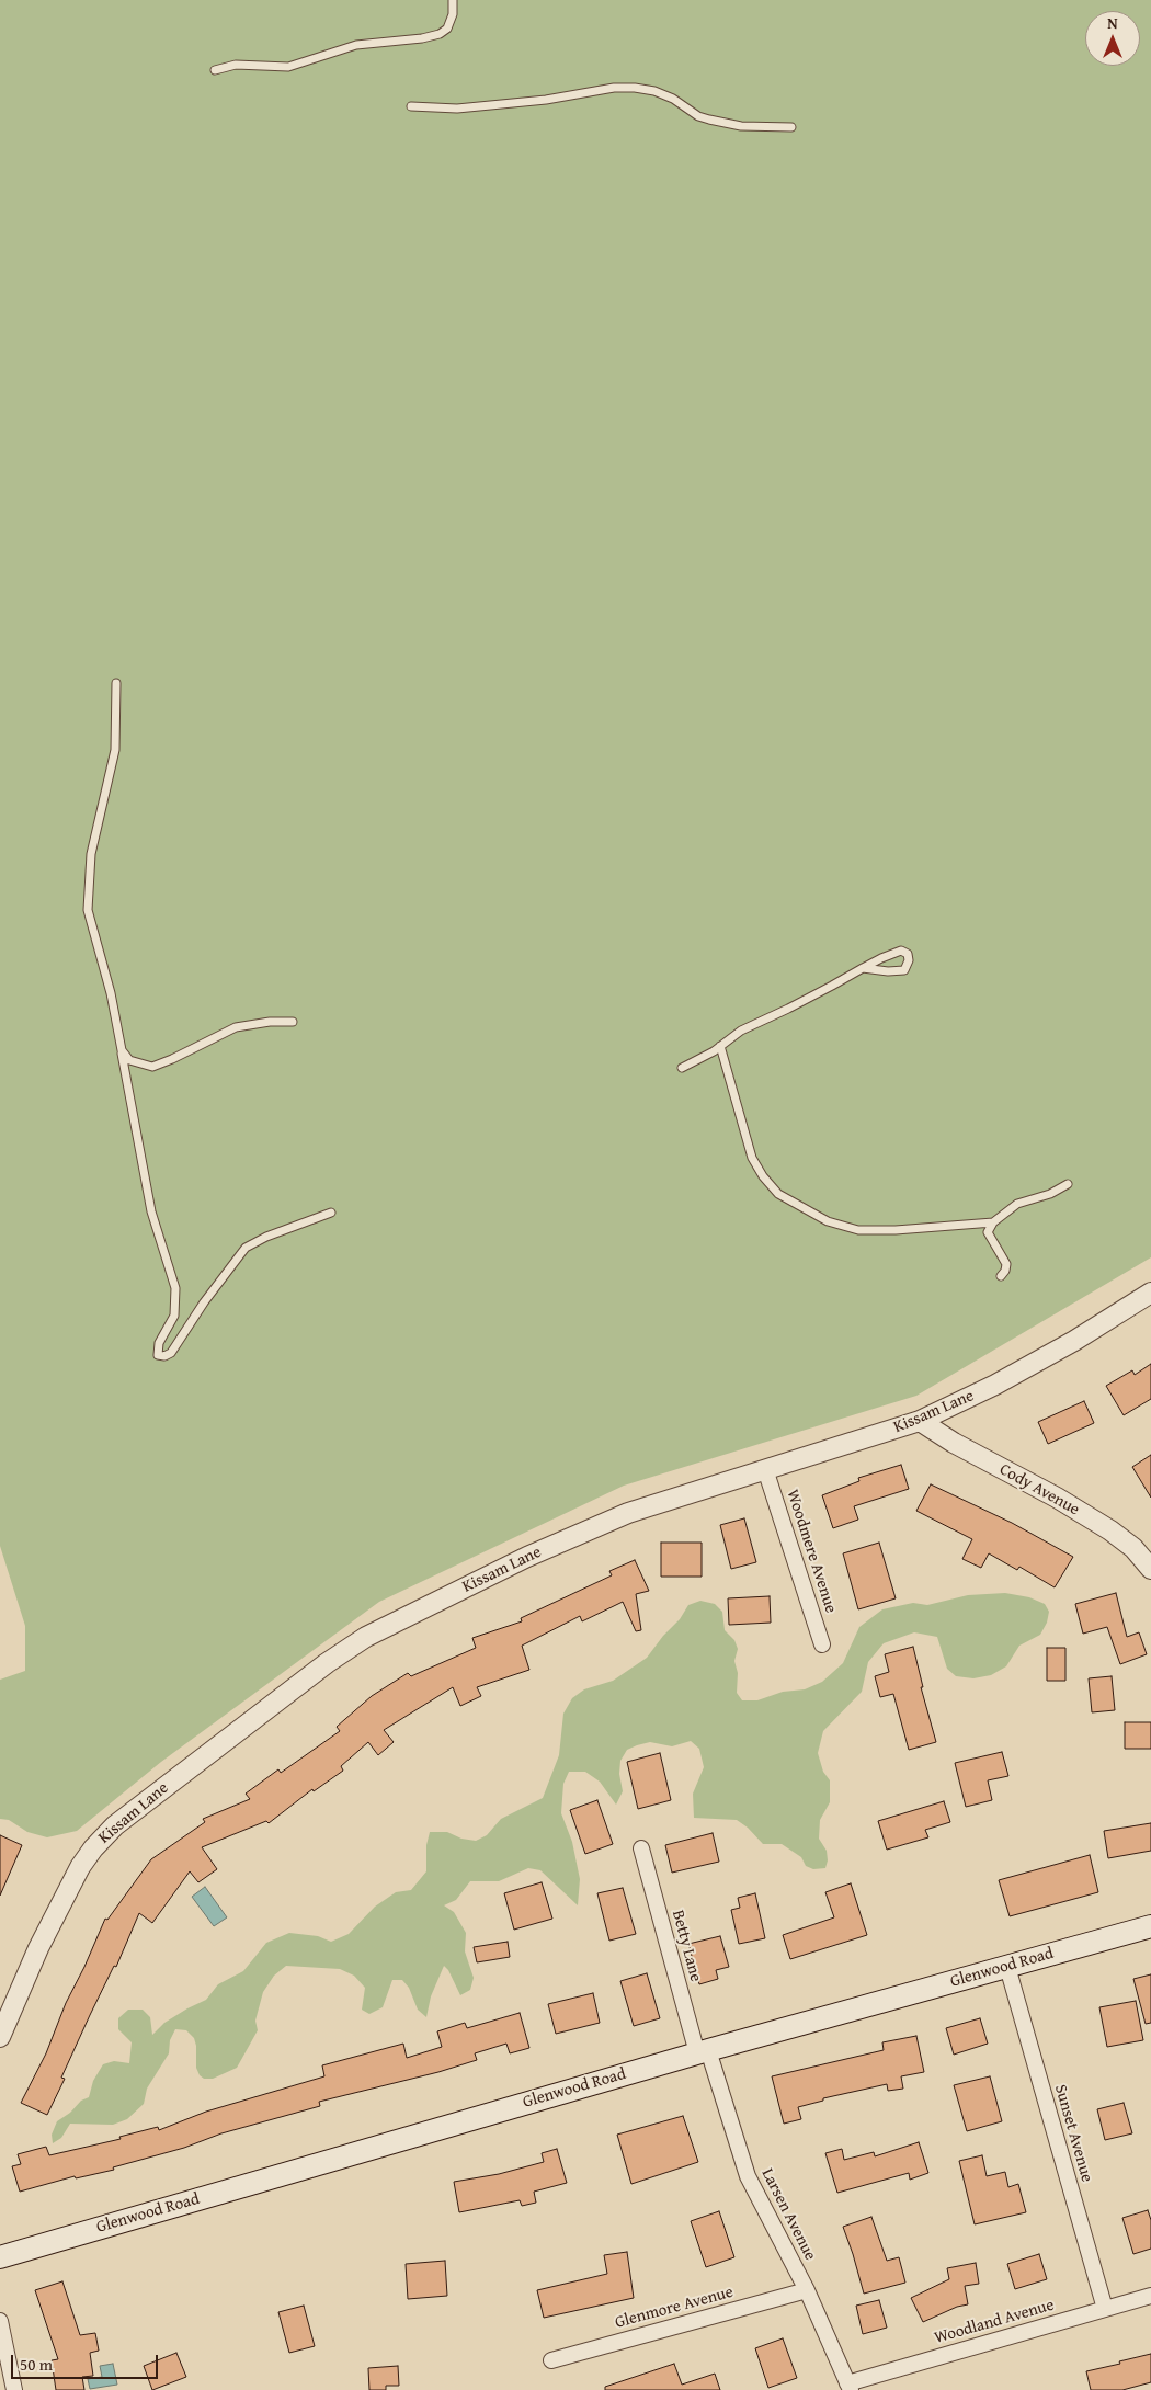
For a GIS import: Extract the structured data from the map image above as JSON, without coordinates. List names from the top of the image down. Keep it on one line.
{"streets":{"main road":["Glenwood Road"],"street":["Kissam Lane","Cody Avenue","Woodmere Avenue","Betty Lane","Sunset Avenue","Larsen Avenue","Glenmore Avenue","Woodland Avenue"]},"crossings":[["Kissam Lane","Cody Avenue"],["Kissam Lane","Woodmere Avenue"],["Betty Lane","Glenwood Road"],["Betty Lane","Larsen Avenue"],["Glenwood Road","Sunset Avenue"],["Glenwood Road","Larsen Avenue"],["Sunset Avenue","Woodland Avenue"],["Larsen Avenue","Glenmore Avenue"],["Larsen Avenue","Woodland Avenue"]],"scale_bar":"50 m","north":"top"}
